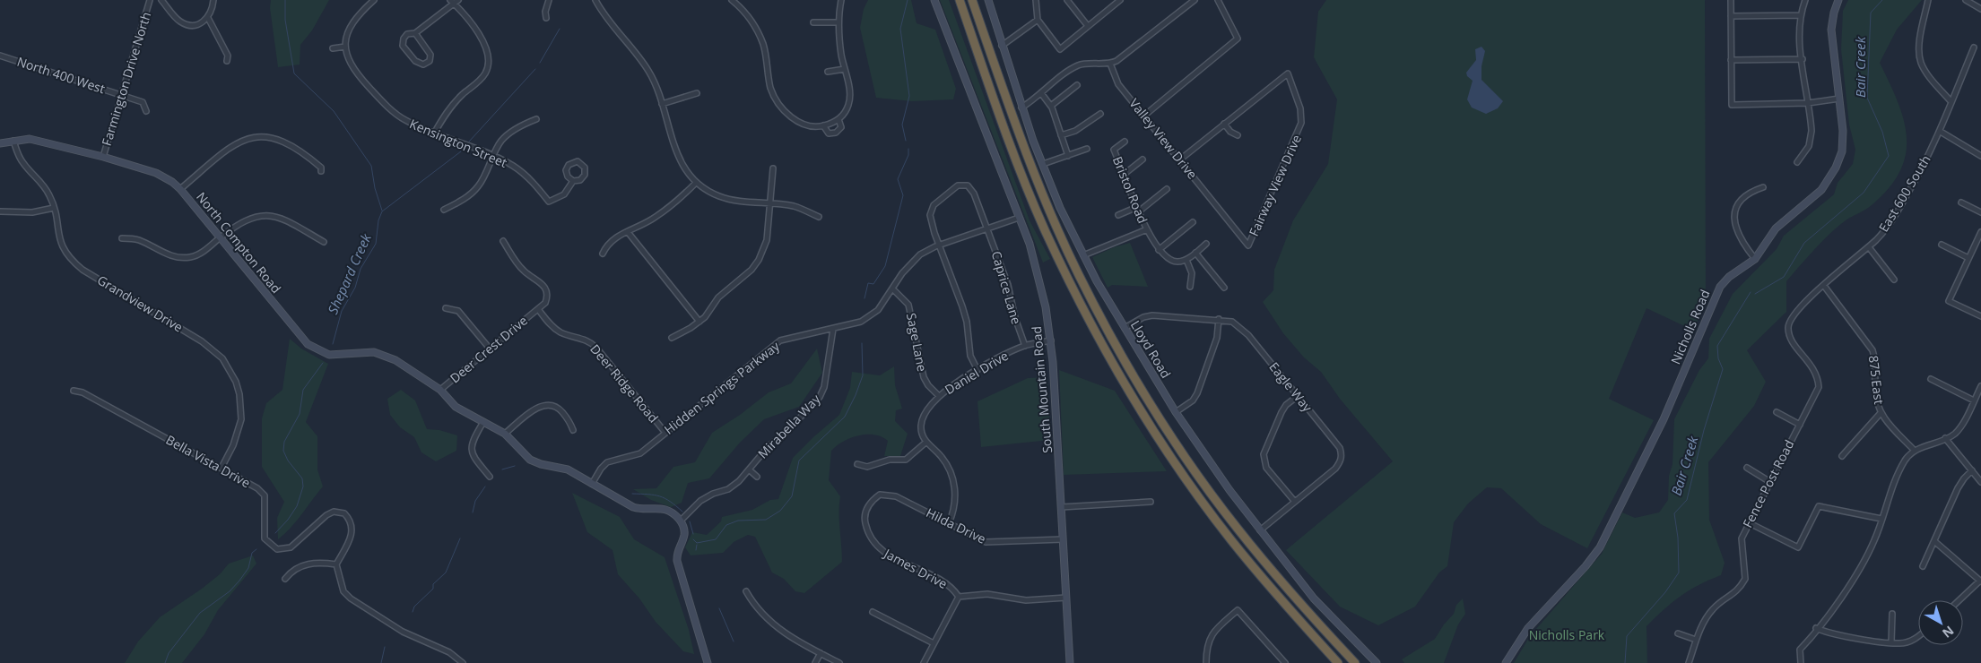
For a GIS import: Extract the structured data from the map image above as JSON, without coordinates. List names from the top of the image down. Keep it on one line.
{"streets":{"street":["North 400 West","Farmington Drive North","Valley View Drive","Kensington Street","Fairway View Drive","Bristol Road","East 600 South","North Compton Road","Caprice Lane","Grandview Drive","Nicholls Road","Sage Lane","Deer Crest Drive","Lloyd Road","Daniel Drive","875 East","Deer Ridge Road","Eagle Way","Hidden Springs Parkway","South Mountain Road","Mirabella Way","Bella Vista Drive","Fence Post Road","Hilda Drive","James Drive"]},"crossings":[["North 400 West","Farmington Drive North"],["Farmington Drive North","North Compton Road"],["Valley View Drive","Fairway View Drive"],["Bristol Road","Lloyd Road"],["East 600 South","875 East"],["East 600 South","Fence Post Road"],["North Compton Road","Grandview Drive"],["North Compton Road","Deer Crest Drive"],["North Compton Road","Hidden Springs Parkway"],["North Compton Road","Mirabella Way"],["Caprice Lane","Daniel Drive"],["Caprice Lane","Hidden Springs Parkway"],["Grandview Drive","Bella Vista Drive"],["Sage Lane","Daniel Drive"],["Sage Lane","Hidden Springs Parkway"],["Deer Crest Drive","Deer Ridge Road"],["Lloyd Road","Eagle Way"],["Daniel Drive","South Mountain Road"],["Deer Ridge Road","Hidden Springs Parkway"],["Hidden Springs Parkway","South Mountain Road"],["Hidden Springs Parkway","Mirabella Way"],["South Mountain Road","Hilda Drive"],["Hilda Drive","James Drive"]],"water":["Bair Creek","Shepard Creek"],"parks":["Nicholls Park"],"north":"bottom right"}
